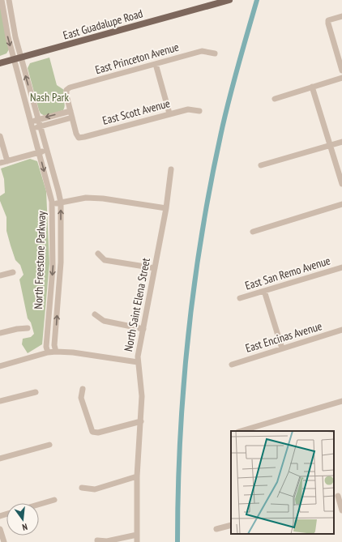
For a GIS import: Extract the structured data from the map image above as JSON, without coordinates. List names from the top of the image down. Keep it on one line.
{"streets":{"main road":["East Guadalupe Road"],"street":["East Princeton Avenue","East Scott Avenue","North Freestone Parkway","East San Remo Avenue","North Saint Elena Street","East Encinas Avenue"]},"crossings":[["East Guadalupe Road","North Freestone Parkway"]],"parks":["Nash Park"],"north":"bottom"}
